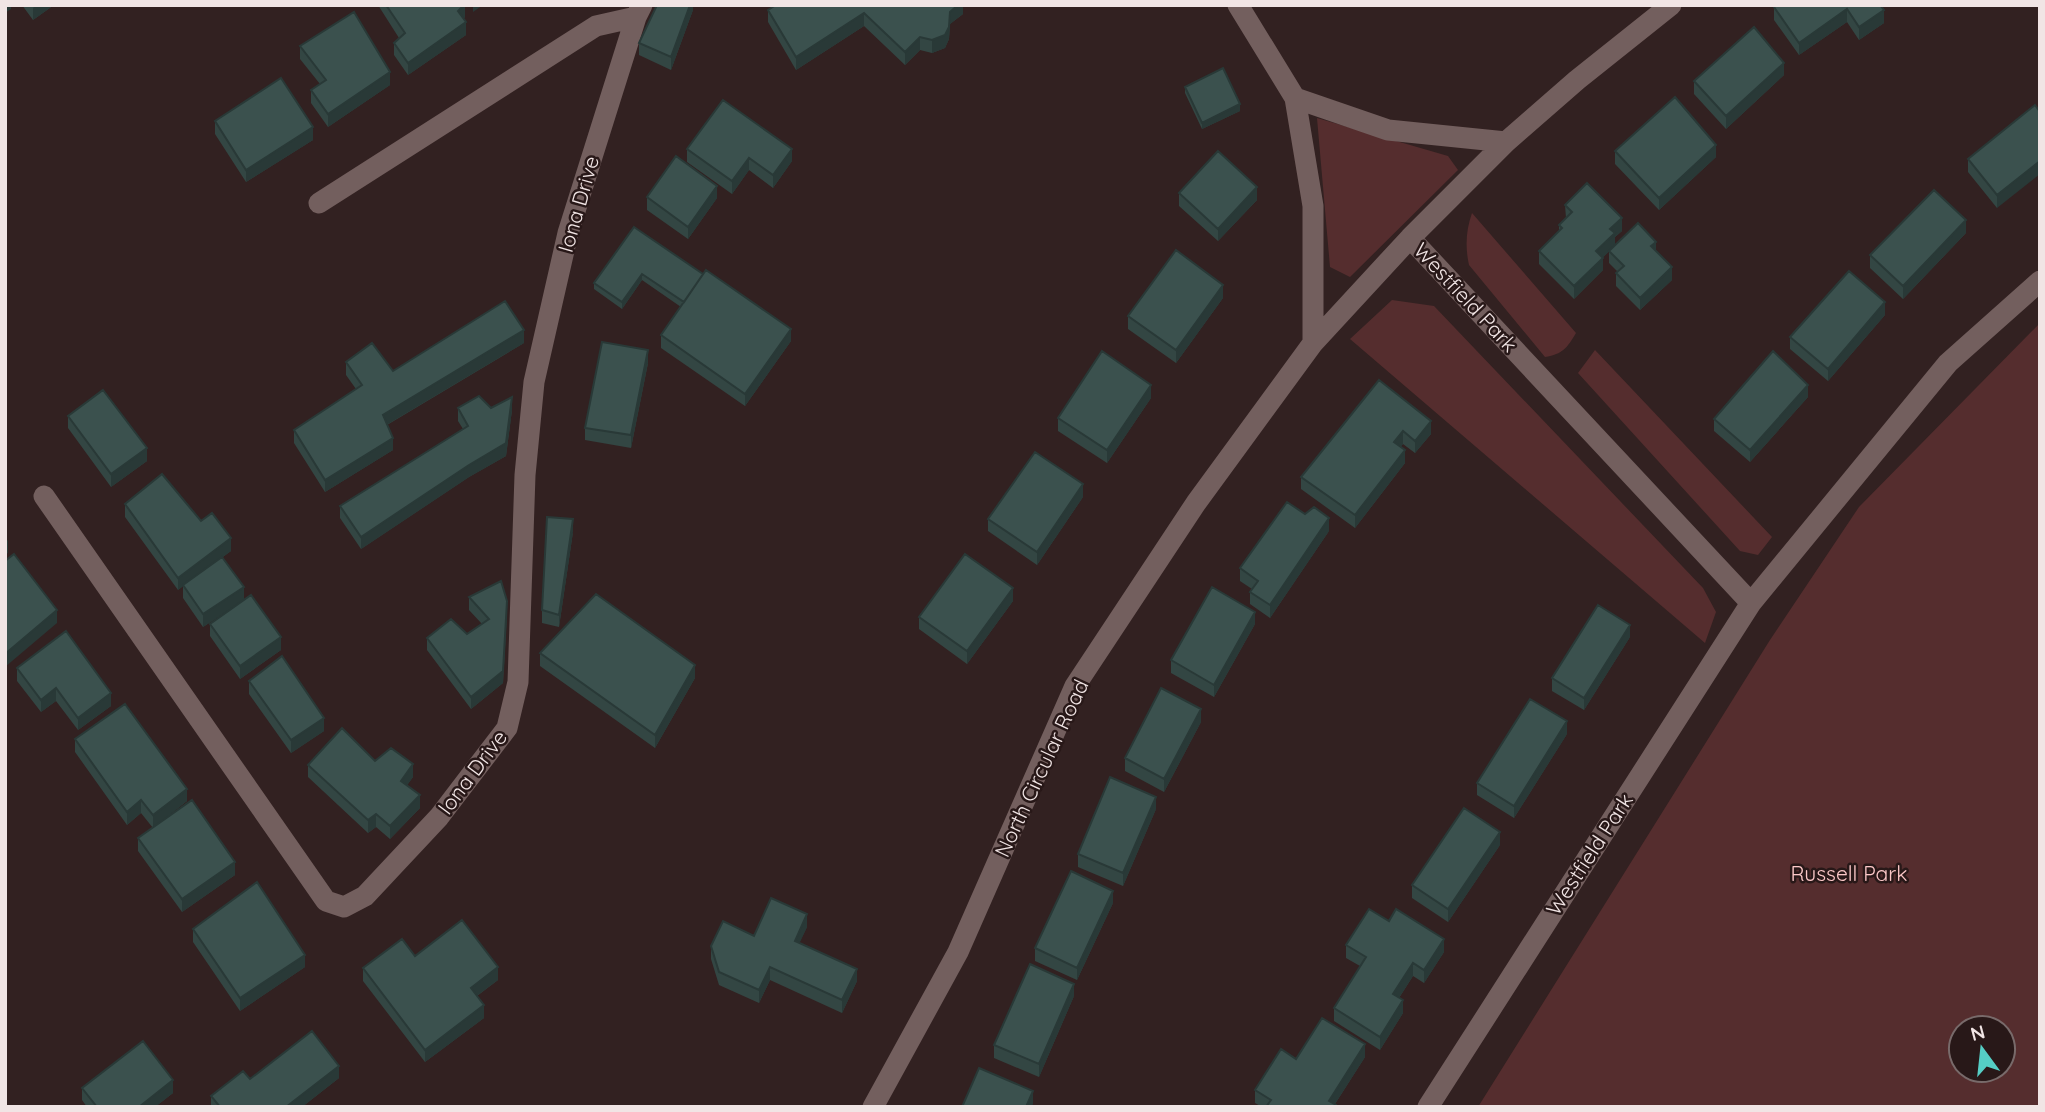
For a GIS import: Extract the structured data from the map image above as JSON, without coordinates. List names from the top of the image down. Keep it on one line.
{"streets":{"street":["Iona Drive","Westfield Park","North Circular Road"]},"crossings":[["Westfield Park","North Circular Road"]],"parks":["Russell Park"],"north":"top"}
